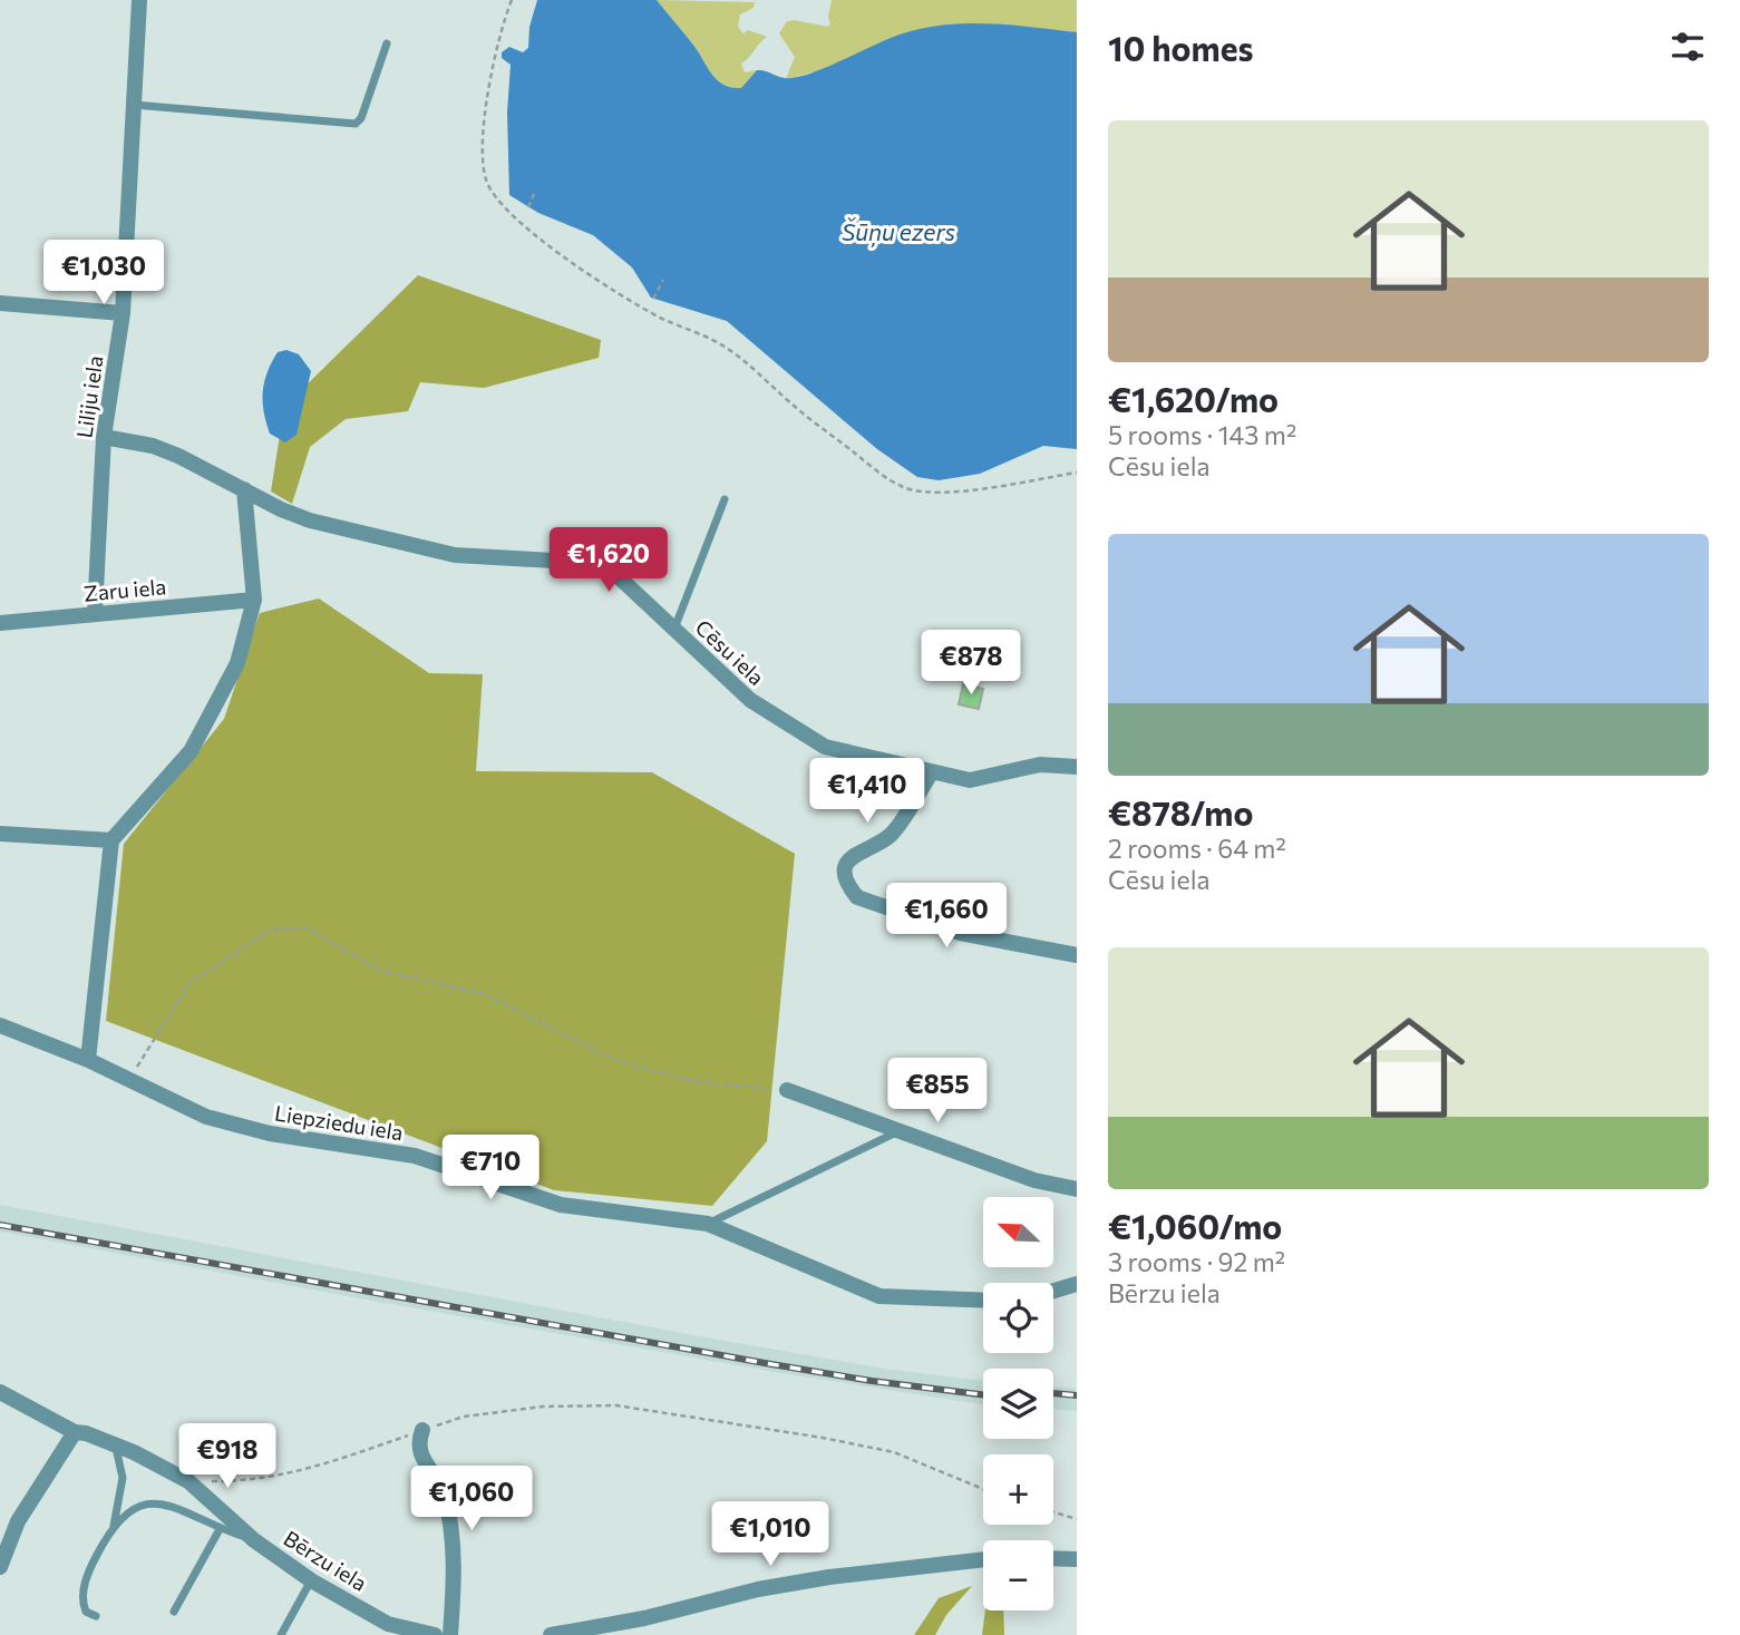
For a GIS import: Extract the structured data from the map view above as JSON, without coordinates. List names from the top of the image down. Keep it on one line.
{"streets":{"street":["Liliju iela","Zaru iela","Cēsu iela","Liepziedu iela","Bērzu iela"]},"crossings":[["Liliju iela","Zaru iela"],["Liliju iela","Cēsu iela"]],"water":["Šūņu ezers"],"north":"top left","page":{"heading":"10 homes","list":[{"name":"€1,620/mo","note":"5 rooms · 143 m² · Cēsu iela"},{"name":"€878/mo","note":"2 rooms · 64 m² · Cēsu iela"},{"name":"€1,060/mo","note":"3 rooms · 92 m² · Bērzu iela"}],"price":["€1,030","€1,620","€878","€1,410","€1,660","€855","€710","€918","€1,060","€1,010"],"map_buttons":["+","−"]}}
